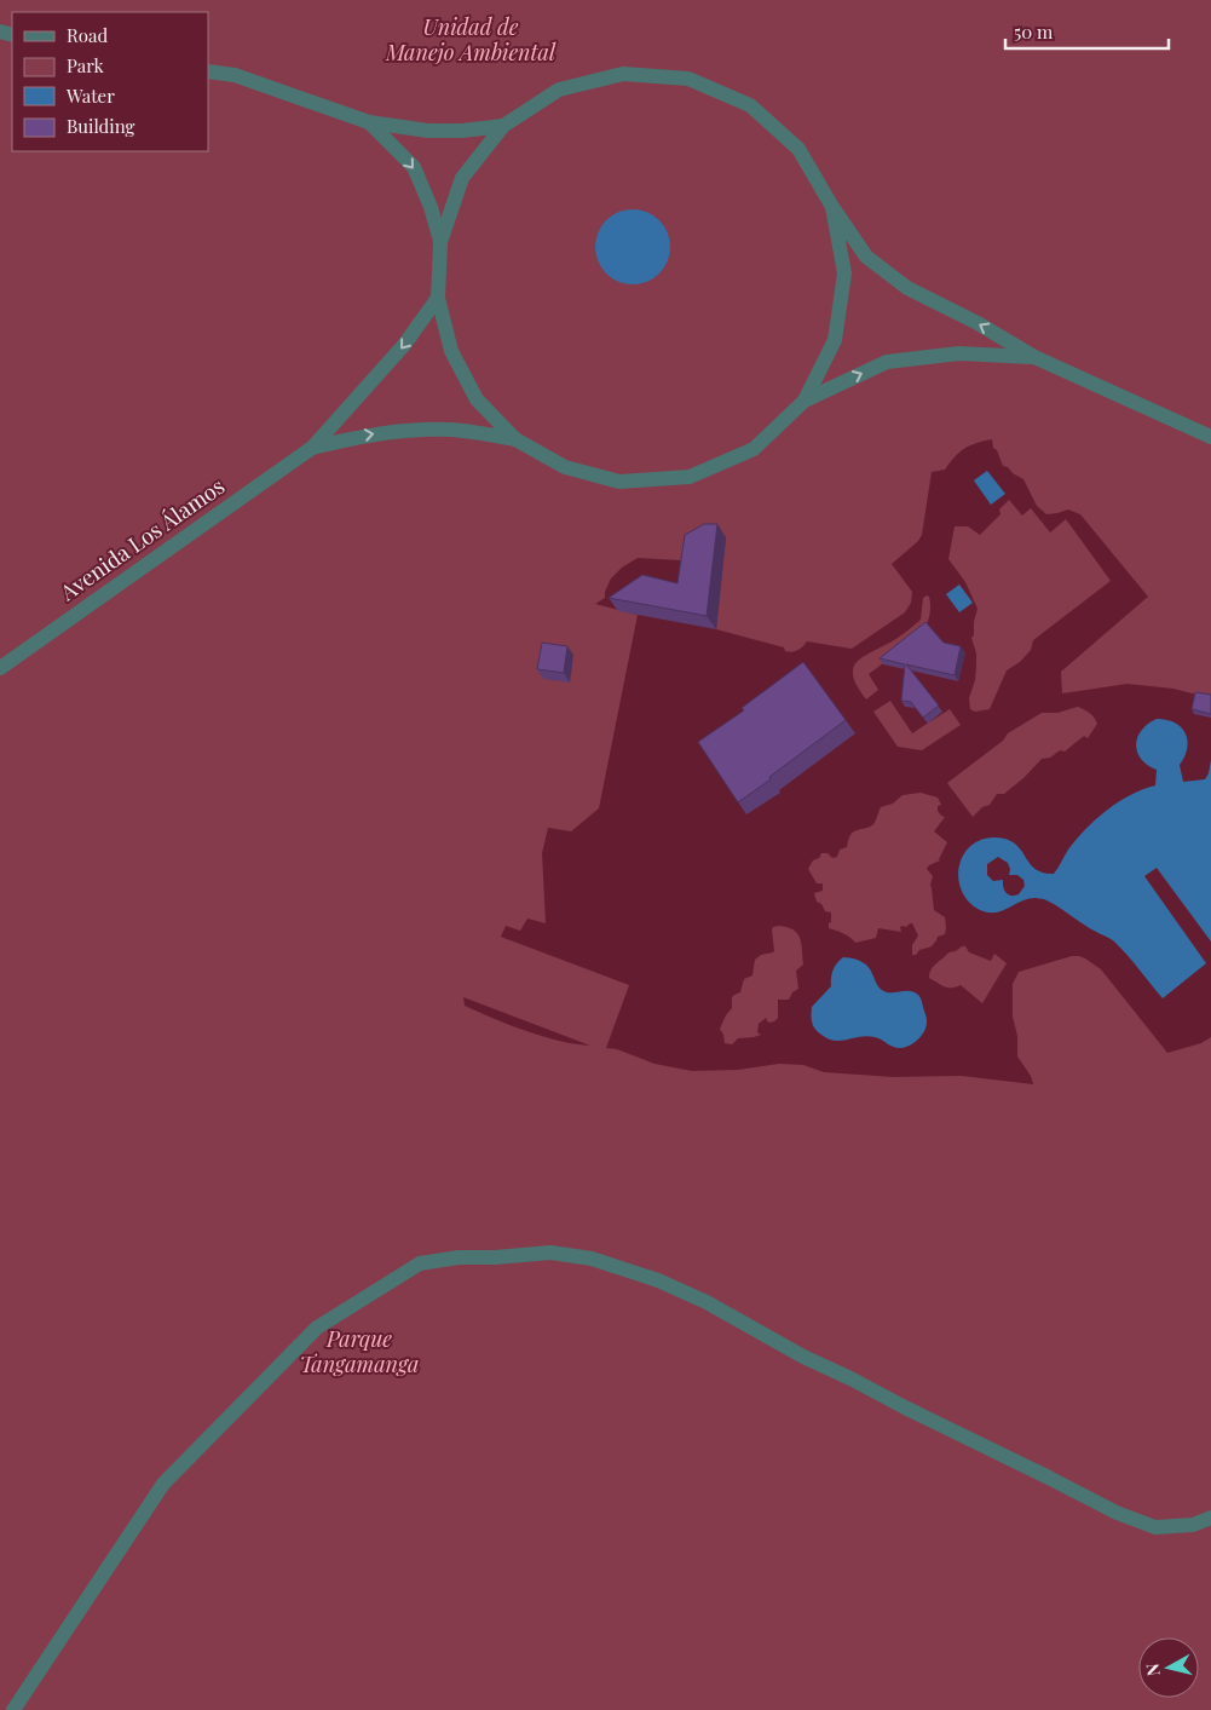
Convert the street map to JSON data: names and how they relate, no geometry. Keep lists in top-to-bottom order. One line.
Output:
{"streets":{"street":["Avenida Los Álamos"]},"parks":["Unidad de Manejo Ambiental","Parque Tangamanga"],"legend":["Road","Park","Water","Building"],"scale_bar":"50 m","north":"left"}
